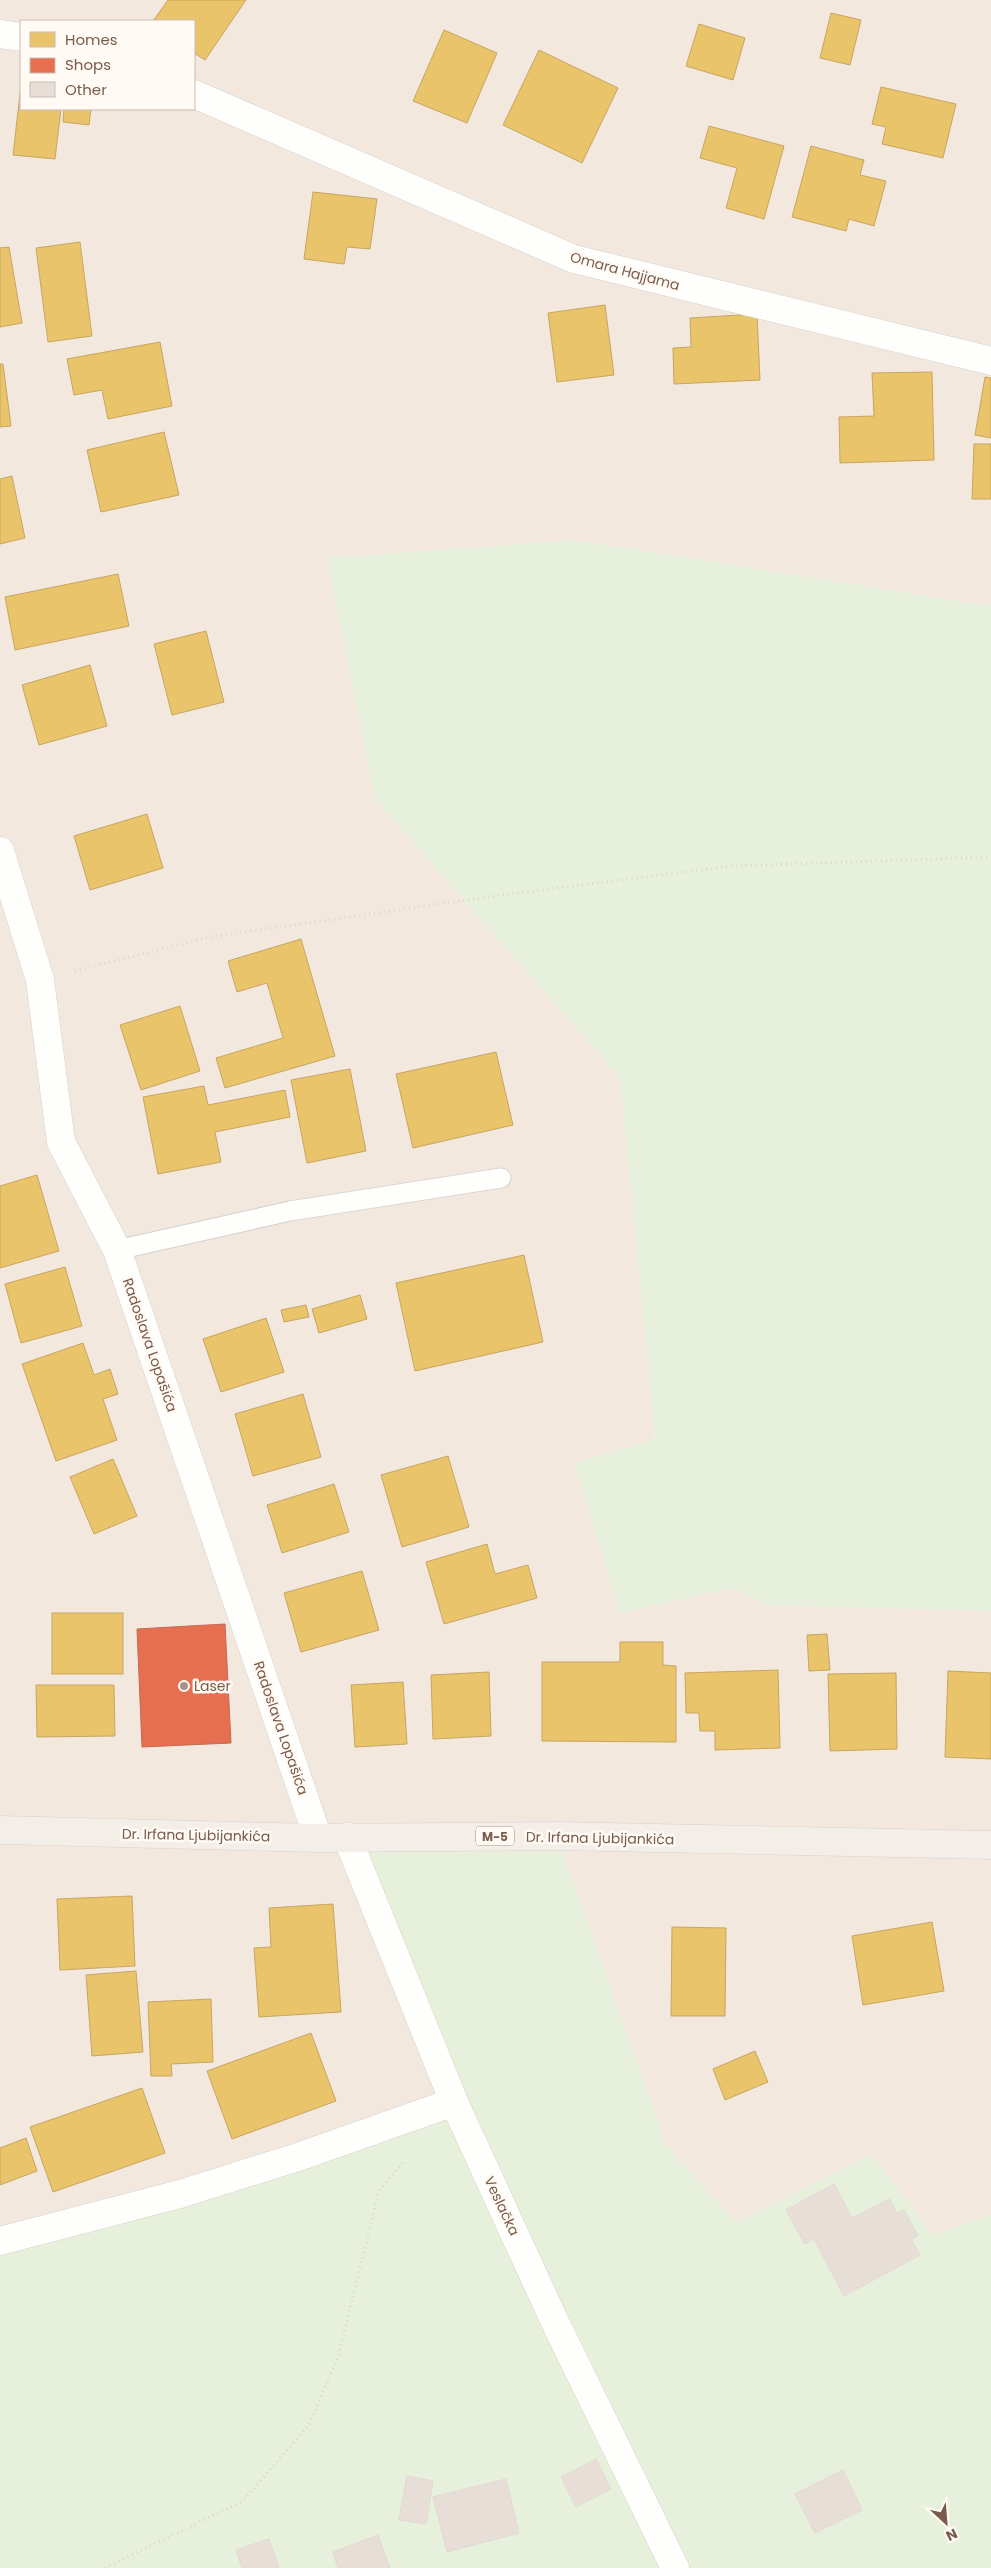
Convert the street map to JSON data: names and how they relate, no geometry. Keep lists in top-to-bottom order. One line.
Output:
{"streets":{"main road":["Dr. Irfana Ljubijankića","M-5"],"street":["Omara Hajjama","Radoslava Lopašića","Veslačka"]},"crossings":[["Radoslava Lopašića","Dr. Irfana Ljubijankića"],["Dr. Irfana Ljubijankića","Veslačka"]],"places":["Laser"],"legend":["Homes","Shops","Other"],"north":"bottom right"}
